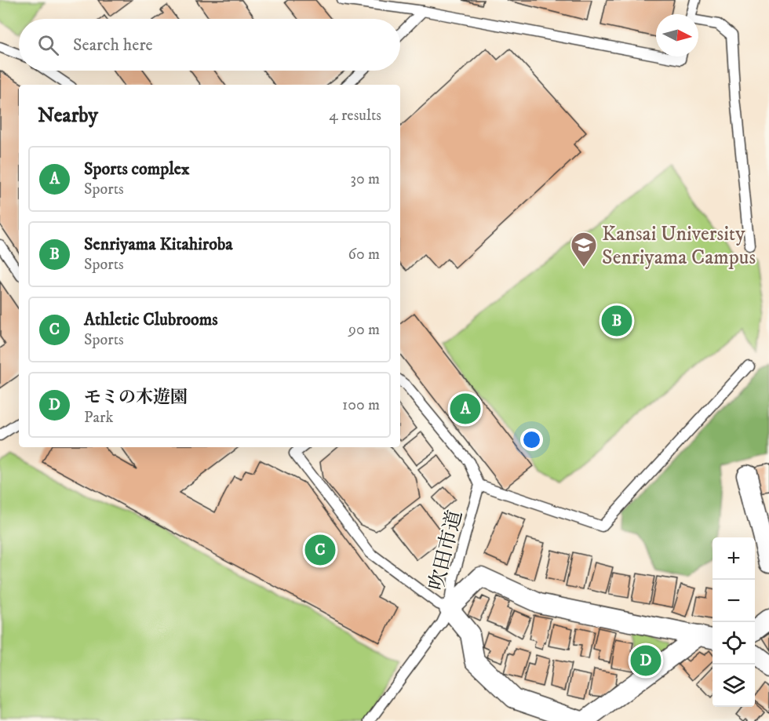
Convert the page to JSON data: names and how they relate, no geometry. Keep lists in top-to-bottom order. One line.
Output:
{"streets":{"lane":["吹田市道"]},"places":{"school or university":["Kansai University Senriyama Campus"]},"north":"right","page":{"search":"Search here","heading":["Nearby","4 results"],"list":[{"mark":"A","name":"Sports complex","note":"Sports","value":"30 m"},{"mark":"B","name":"Senriyama Kitahiroba","note":"Sports","value":"60 m"},{"mark":"C","name":"Athletic Clubrooms","note":"Sports","value":"90 m"},{"mark":"D","name":"モミの木遊園","note":"Park","value":"100 m"}],"pins":["B","A","C","D"],"map_buttons":["+","−"]}}
